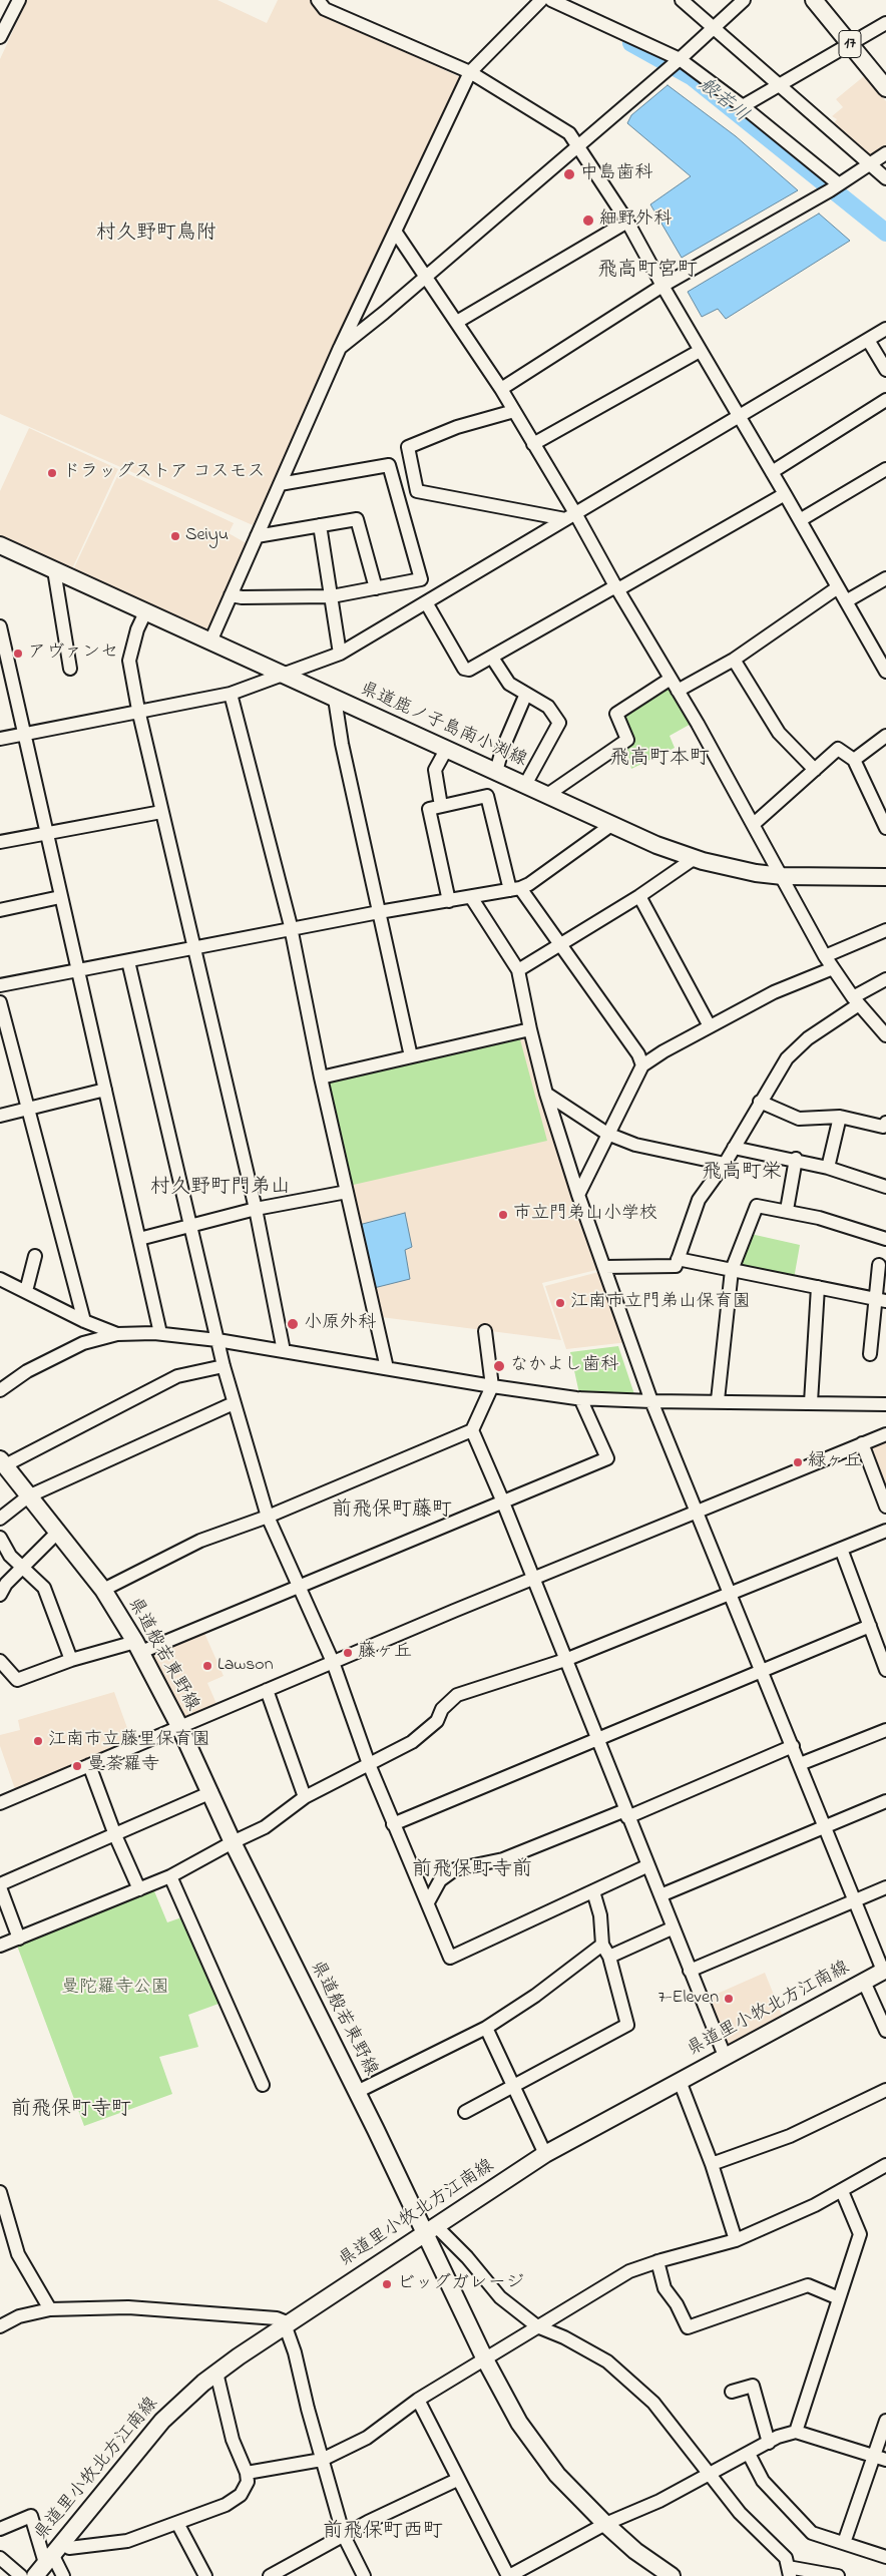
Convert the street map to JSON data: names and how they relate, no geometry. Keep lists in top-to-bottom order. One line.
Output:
{"streets":{"main road":["17","県道鹿ノ子島南小渕線","県道般若東野線","県道里小牧北方江南線"]},"crossings":[["県道般若東野線","県道里小牧北方江南線"]],"districts":["村久野町鳥附","飛高町宮町","飛高町本町","飛高町栄","村久野町門弟山","前飛保町藤町","前飛保町寺前","前飛保町寺町","前飛保町西町"],"water":["般若川"],"parks":["曼陀羅寺公園"],"places":["中島歯科","細野外科","ドラッグストア コスモス","Seiyu","アヴァンセ","市立門弟山小学校","江南市立門弟山保育園","小原外科","なかよし歯科","緑ヶ丘","藤ヶ丘","Lawson","江南市立藤里保育園","曼荼羅寺","7-Eleven","ビッグガレージ"]}
